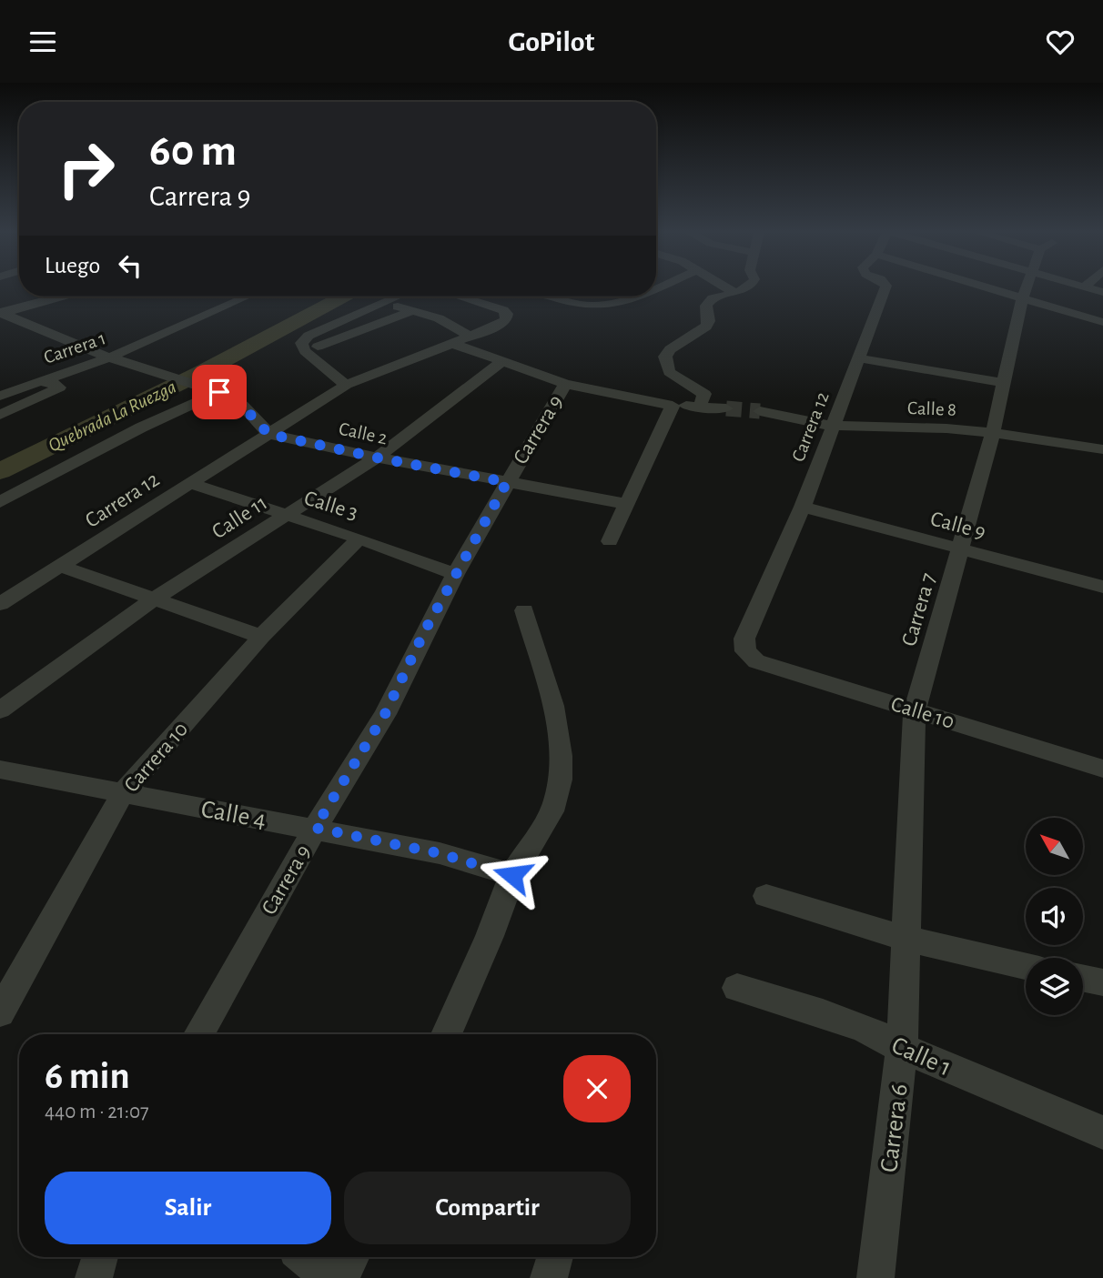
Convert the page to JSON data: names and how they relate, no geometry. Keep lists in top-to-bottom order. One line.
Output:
{"streets":{"street":["Carrera 1","Calle 8","Carrera 12","Carrera 9","Calle 2","Calle 3","Calle 11","Calle 9","Carrera 7","Calle 10","Carrera 10","Calle 4","Calle 1","Carrera 6"]},"crossings":[["Calle 8","Carrera 12"],["Calle 8","Carrera 7"],["Carrera 12","Calle 2"],["Carrera 12","Calle 3"],["Carrera 12","Calle 9"],["Carrera 12","Calle 10"],["Carrera 9","Calle 2"],["Carrera 9","Calle 3"],["Carrera 9","Calle 4"],["Calle 2","Calle 11"],["Calle 3","Calle 11"],["Calle 3","Carrera 10"],["Calle 9","Carrera 7"],["Carrera 7","Calle 10"],["Carrera 7","Carrera 6"],["Carrera 10","Calle 4"],["Calle 1","Carrera 6"]],"water":["Quebrada La Ruezga"],"north":"top left","page":{"header":"GoPilot","turn":["60 m","Carrera 9"],"then":"Luego","heading":["6 min","440 m · 21:07"],"buttons":["Salir","Compartir"]}}
